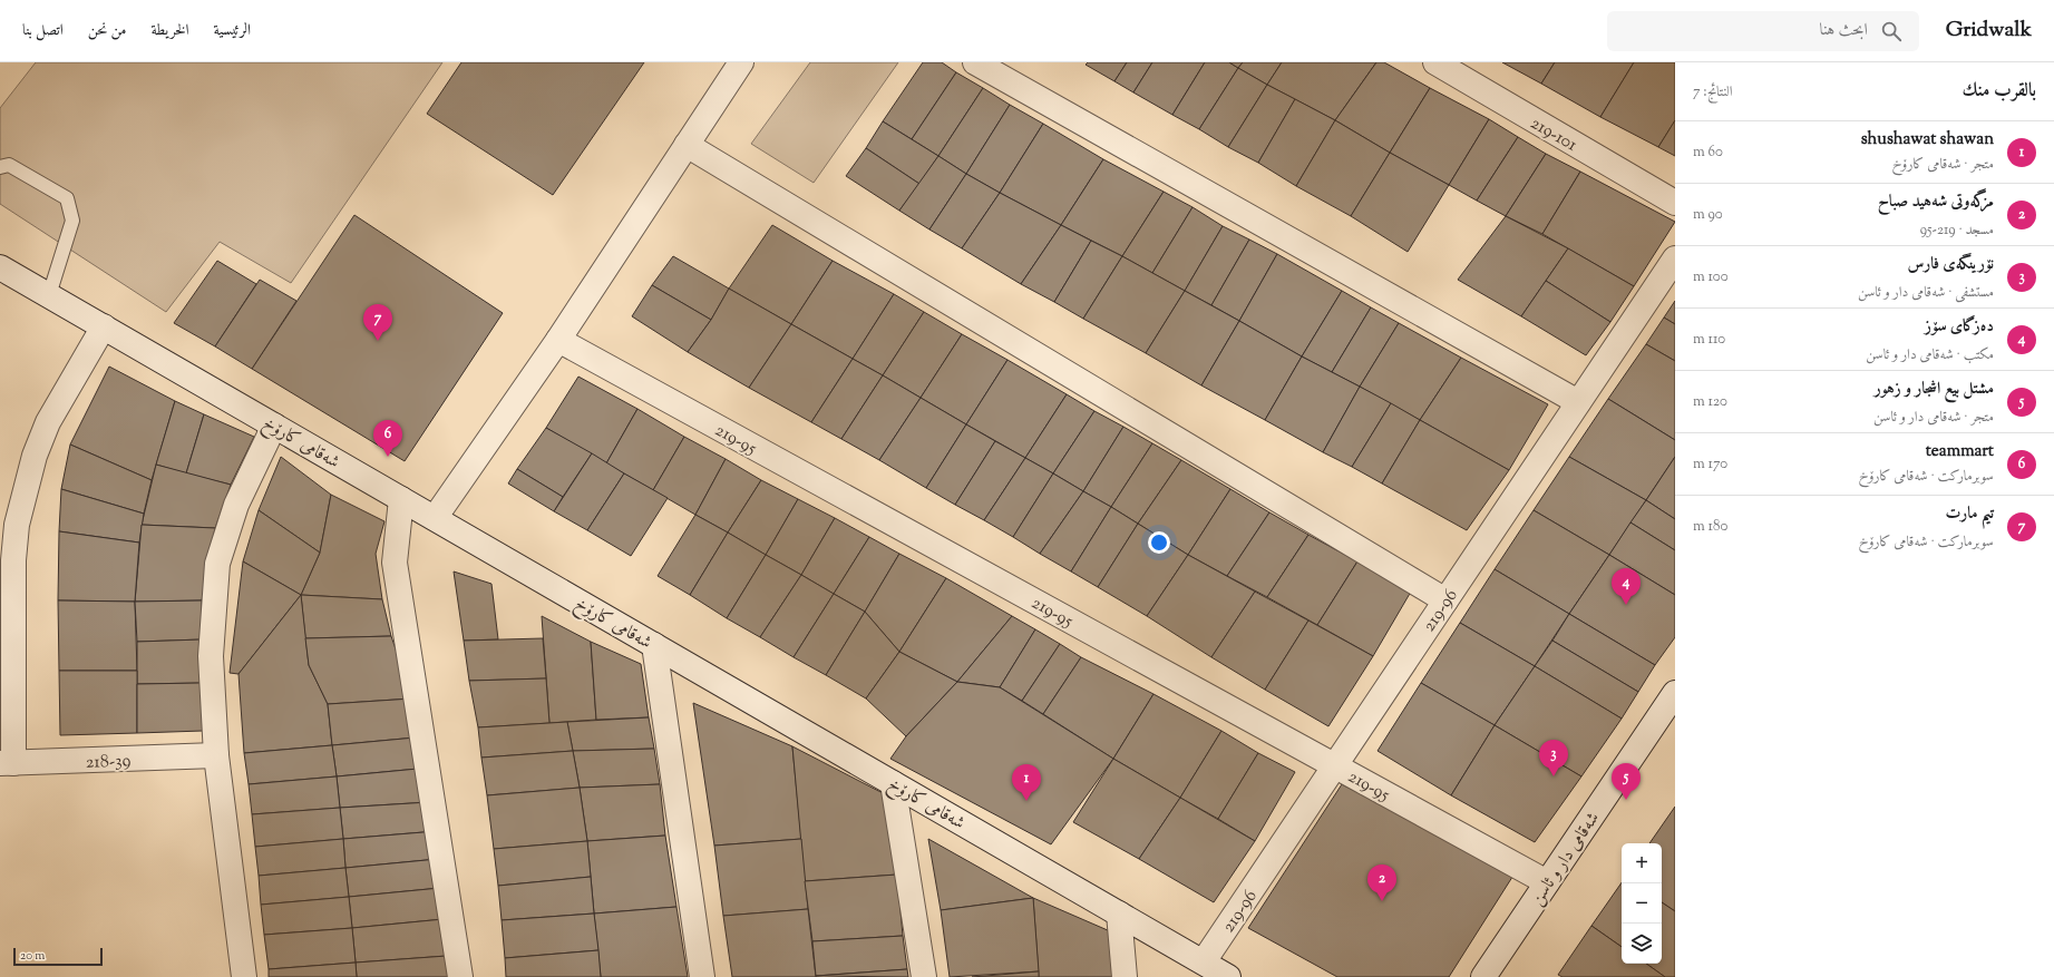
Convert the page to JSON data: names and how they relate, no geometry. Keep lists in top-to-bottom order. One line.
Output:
{"streets":{"street":["219-101","219-95","شەقامی کارۆخ","219-96","218-39","شەقامی دار و ئاسن"]},"crossings":[["219-95","219-96"],["219-95","شەقامی دار و ئاسن"],["شەقامی کارۆخ","219-96"]],"scale_bar":"20 m","page":{"header":"Gridwalk","search":"ابحث هنا","nav":["الرئيسية","الخريطة","من نحن","اتصل بنا"],"heading":["بالقرب منك","النتائج: 7"],"list":[{"mark":"1","name":"shushawat shawan","note":"متجر · شەقامی کارۆخ","value":"60 m"},{"mark":"2","name":"مزگه‌وتی شه‌هید صباح","note":"مسجد · 219-95","value":"90 m"},{"mark":"3","name":"نۆرینگەی فارس","note":"مستشفى · شەقامی دار و ئاسن","value":"100 m"},{"mark":"4","name":"دەزگای سۆز","note":"مكتب · شەقامی دار و ئاسن","value":"110 m"},{"mark":"5","name":"مشتل بيع اشجار و زهور","note":"متجر · شەقامی دار و ئاسن","value":"120 m"},{"mark":"6","name":"teammart","note":"سوبرماركت · شەقامی کارۆخ","value":"170 m"},{"mark":"7","name":"تيم مارت","note":"سوبرماركت · شەقامی کارۆخ","value":"180 m"}],"pins":["7","6","4","3","5","1","2"],"map_buttons":["+","−"],"scale":"20 m"}}
